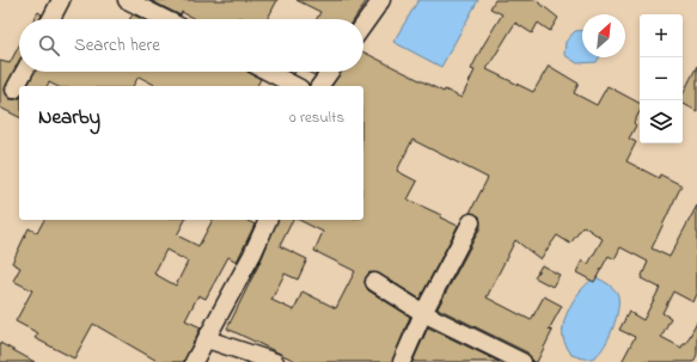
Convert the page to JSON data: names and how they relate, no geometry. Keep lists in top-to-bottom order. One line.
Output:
{"north":"top right","page":{"map_buttons":["+","−"],"search":"Search here","heading":["Nearby","0 results"]}}
